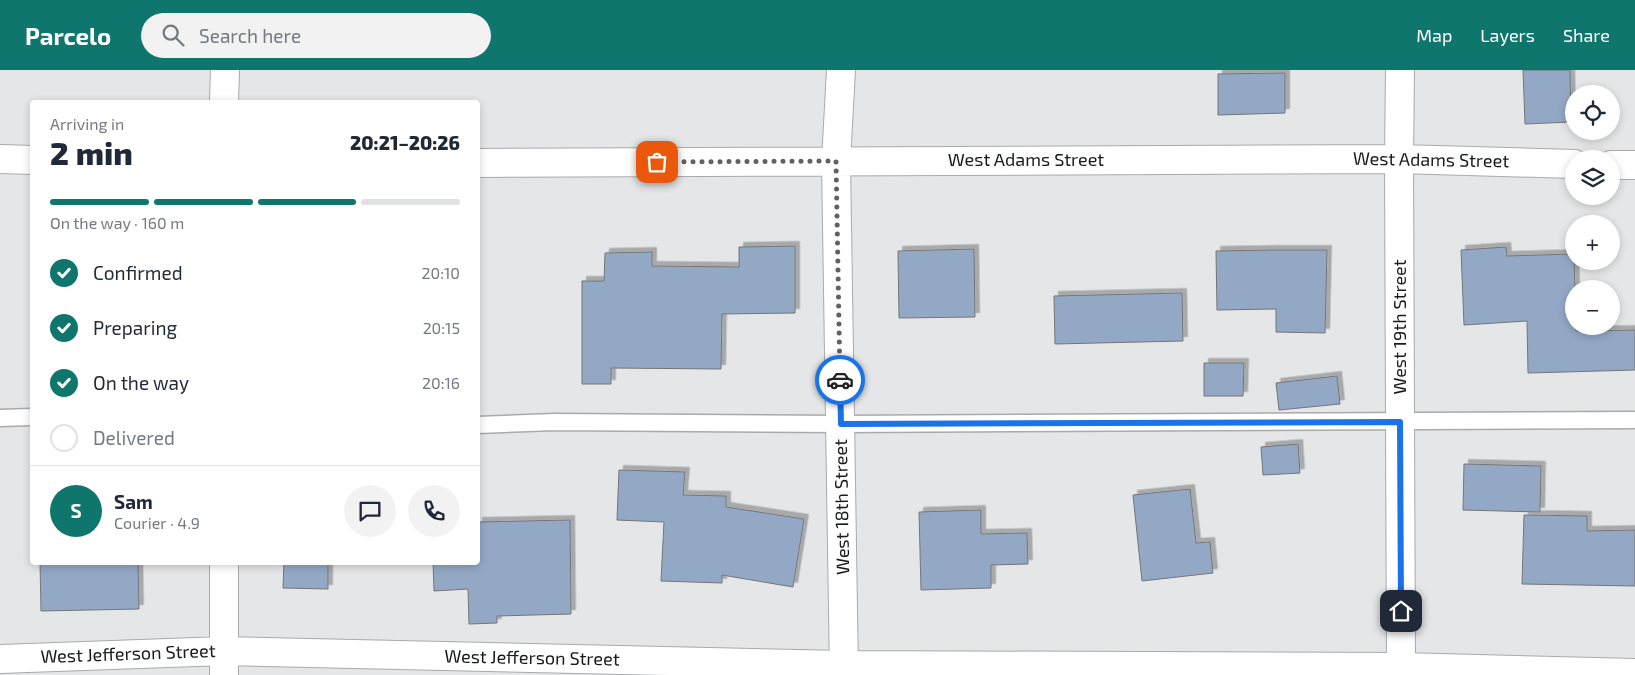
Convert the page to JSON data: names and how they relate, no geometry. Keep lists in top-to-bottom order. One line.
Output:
{"streets":{"street":["West Adams Street","West 19th Street","West 18th Street","West Jefferson Street"]},"crossings":[["West Adams Street","West 19th Street"],["West Adams Street","West 18th Street"],["West 19th Street","West Jefferson Street"],["West 18th Street","West Jefferson Street"]],"page":{"header":"Parcelo","search":"Search here","nav":["Map","Layers","Share"],"map_buttons":["+","−"],"heading":["2 min","Arriving in","20:21–20:26"],"panel":["Sam","Courier · 4.9"],"bar":"On the way · 160 m","list":[["Confirmed","20:10"],["Preparing","20:15"],["On the way","20:16"],"Delivered"],"round":"S"}}
